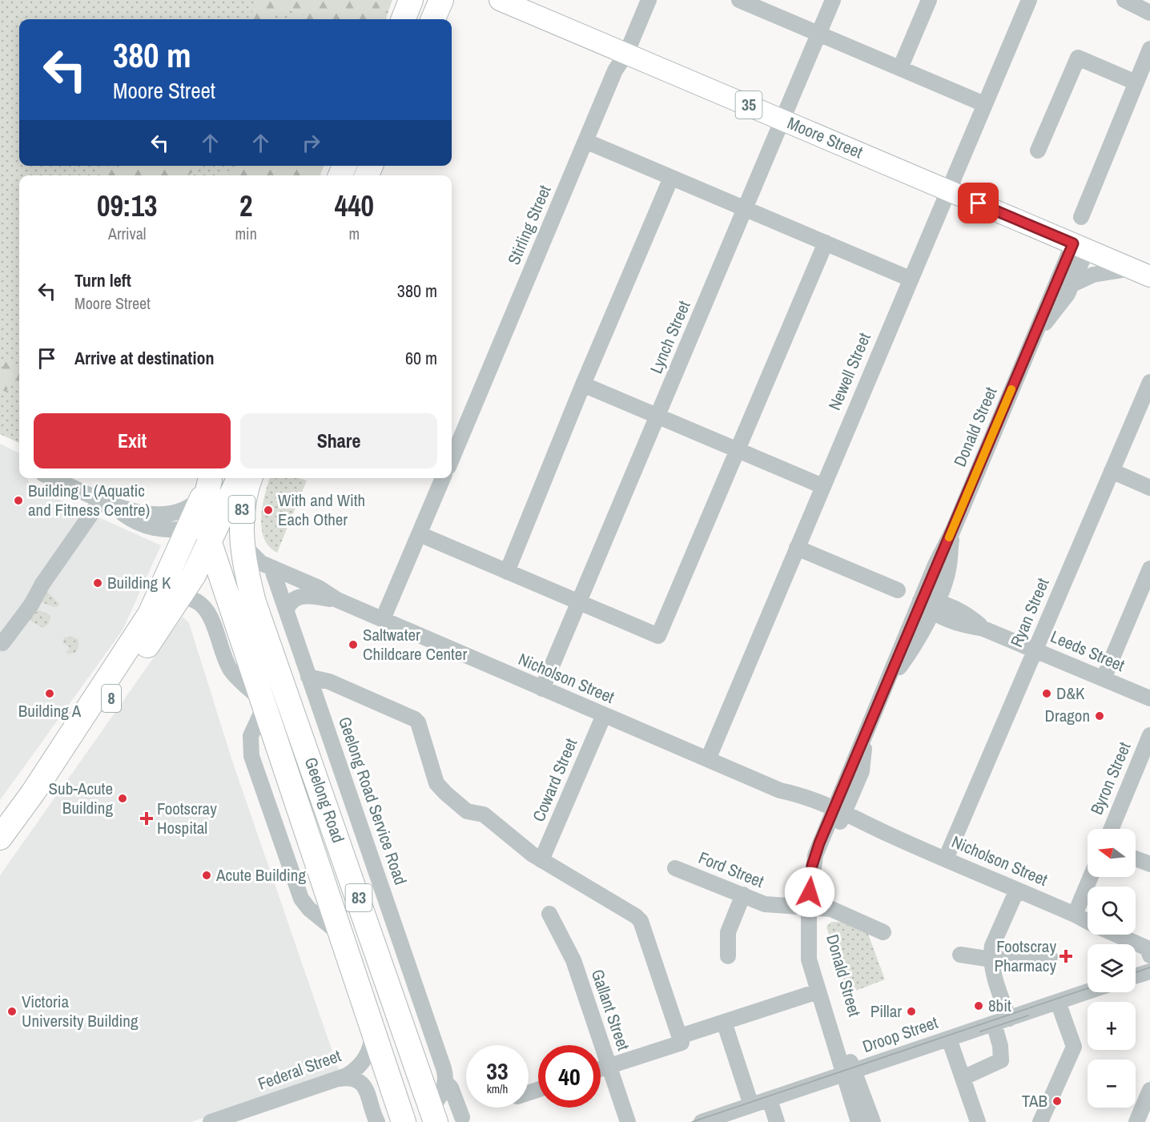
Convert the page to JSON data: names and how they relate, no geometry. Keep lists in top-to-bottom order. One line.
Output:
{"streets":{"highway":["83","8","Geelong Road"],"main road":["35","Moore Street"],"street":["Stirling Street","Lynch Street","Newell Street","Donald Street","Ryan Street","Leeds Street","Nicholson Street","Byron Street","Coward Street","Geelong Road Service Road","Ford Street","Gallant Street","Droop Street","Federal Street"]},"crossings":[["Moore Street","Stirling Street"],["Moore Street","Lynch Street"],["Moore Street","Newell Street"],["Moore Street","Donald Street"],["Lynch Street","Nicholson Street"],["Newell Street","Nicholson Street"],["Donald Street","Leeds Street"],["Donald Street","Nicholson Street"],["Donald Street","Ford Street"],["Donald Street","Droop Street"],["Ryan Street","Leeds Street"],["Ryan Street","Nicholson Street"],["Nicholson Street","Coward Street"],["Nicholson Street","Geelong Road Service Road"],["8","Geelong Road"],["Geelong Road","Federal Street"]],"places":{"other":["Building L (Aquatic and Fitness Centre)","With and With Each Other","Building K","Saltwater Childcare Center","Building A","D&K","Dragon","Sub-Acute Building","Acute Building","8bit","Victoria University Building","Pillar","TAB"],"health":["Footscray Hospital","Footscray Pharmacy"]},"north":"left","page":{"turn":["380 m","Moore Street"],"eta":["09:13","Arrival","2","min","440","m"],"list":[{"name":"Turn left","note":"Moore Street","value":"380 m"},{"name":"Arrive at destination","value":"60 m"}],"buttons":["Exit","Share"],"map_buttons":["+","−"],"speed":"33 km/h","limit":"40"}}
